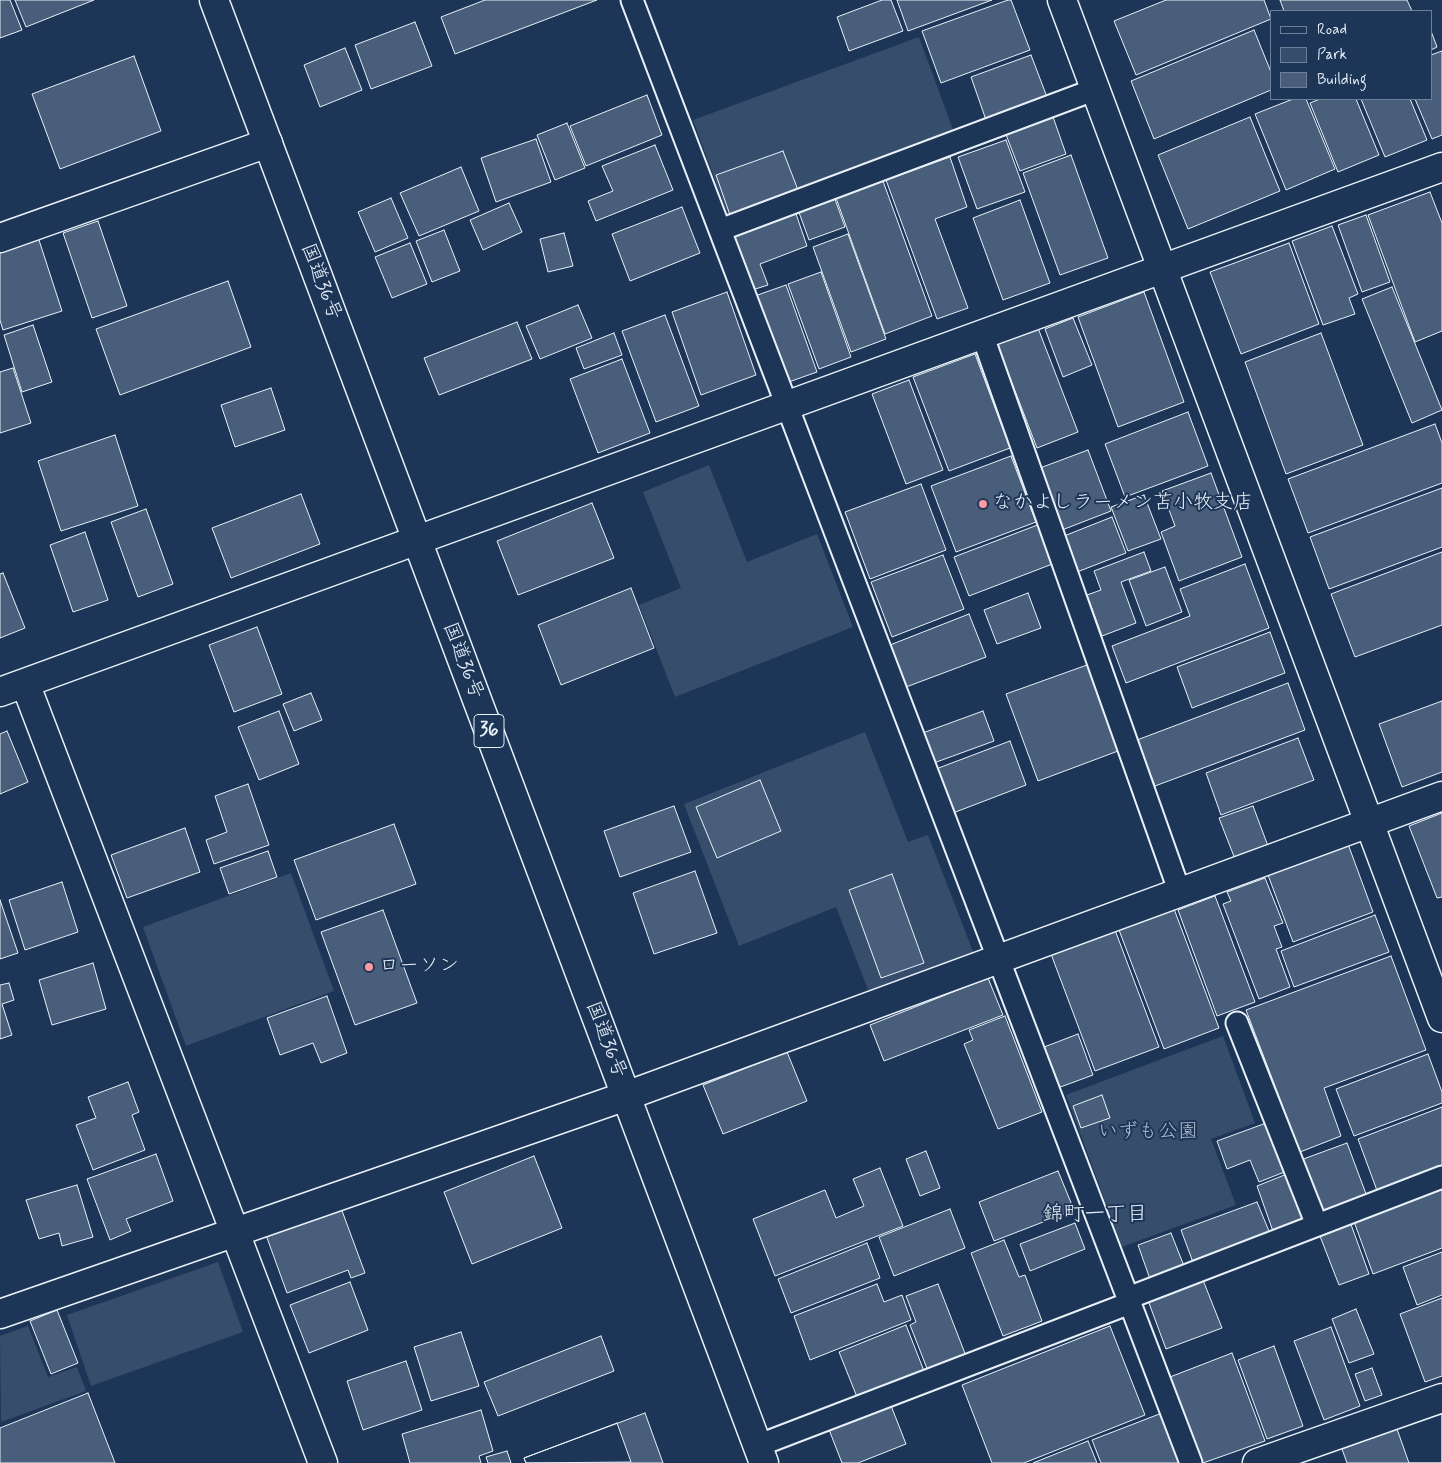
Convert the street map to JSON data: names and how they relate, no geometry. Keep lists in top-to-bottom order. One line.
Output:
{"streets":{"main road":["国道36号","36"]},"districts":["錦町一丁目"],"parks":["いずも公園"],"places":["なかよしラーメン苫小牧支店","ローソン"],"legend":["Road","Park","Building"]}
